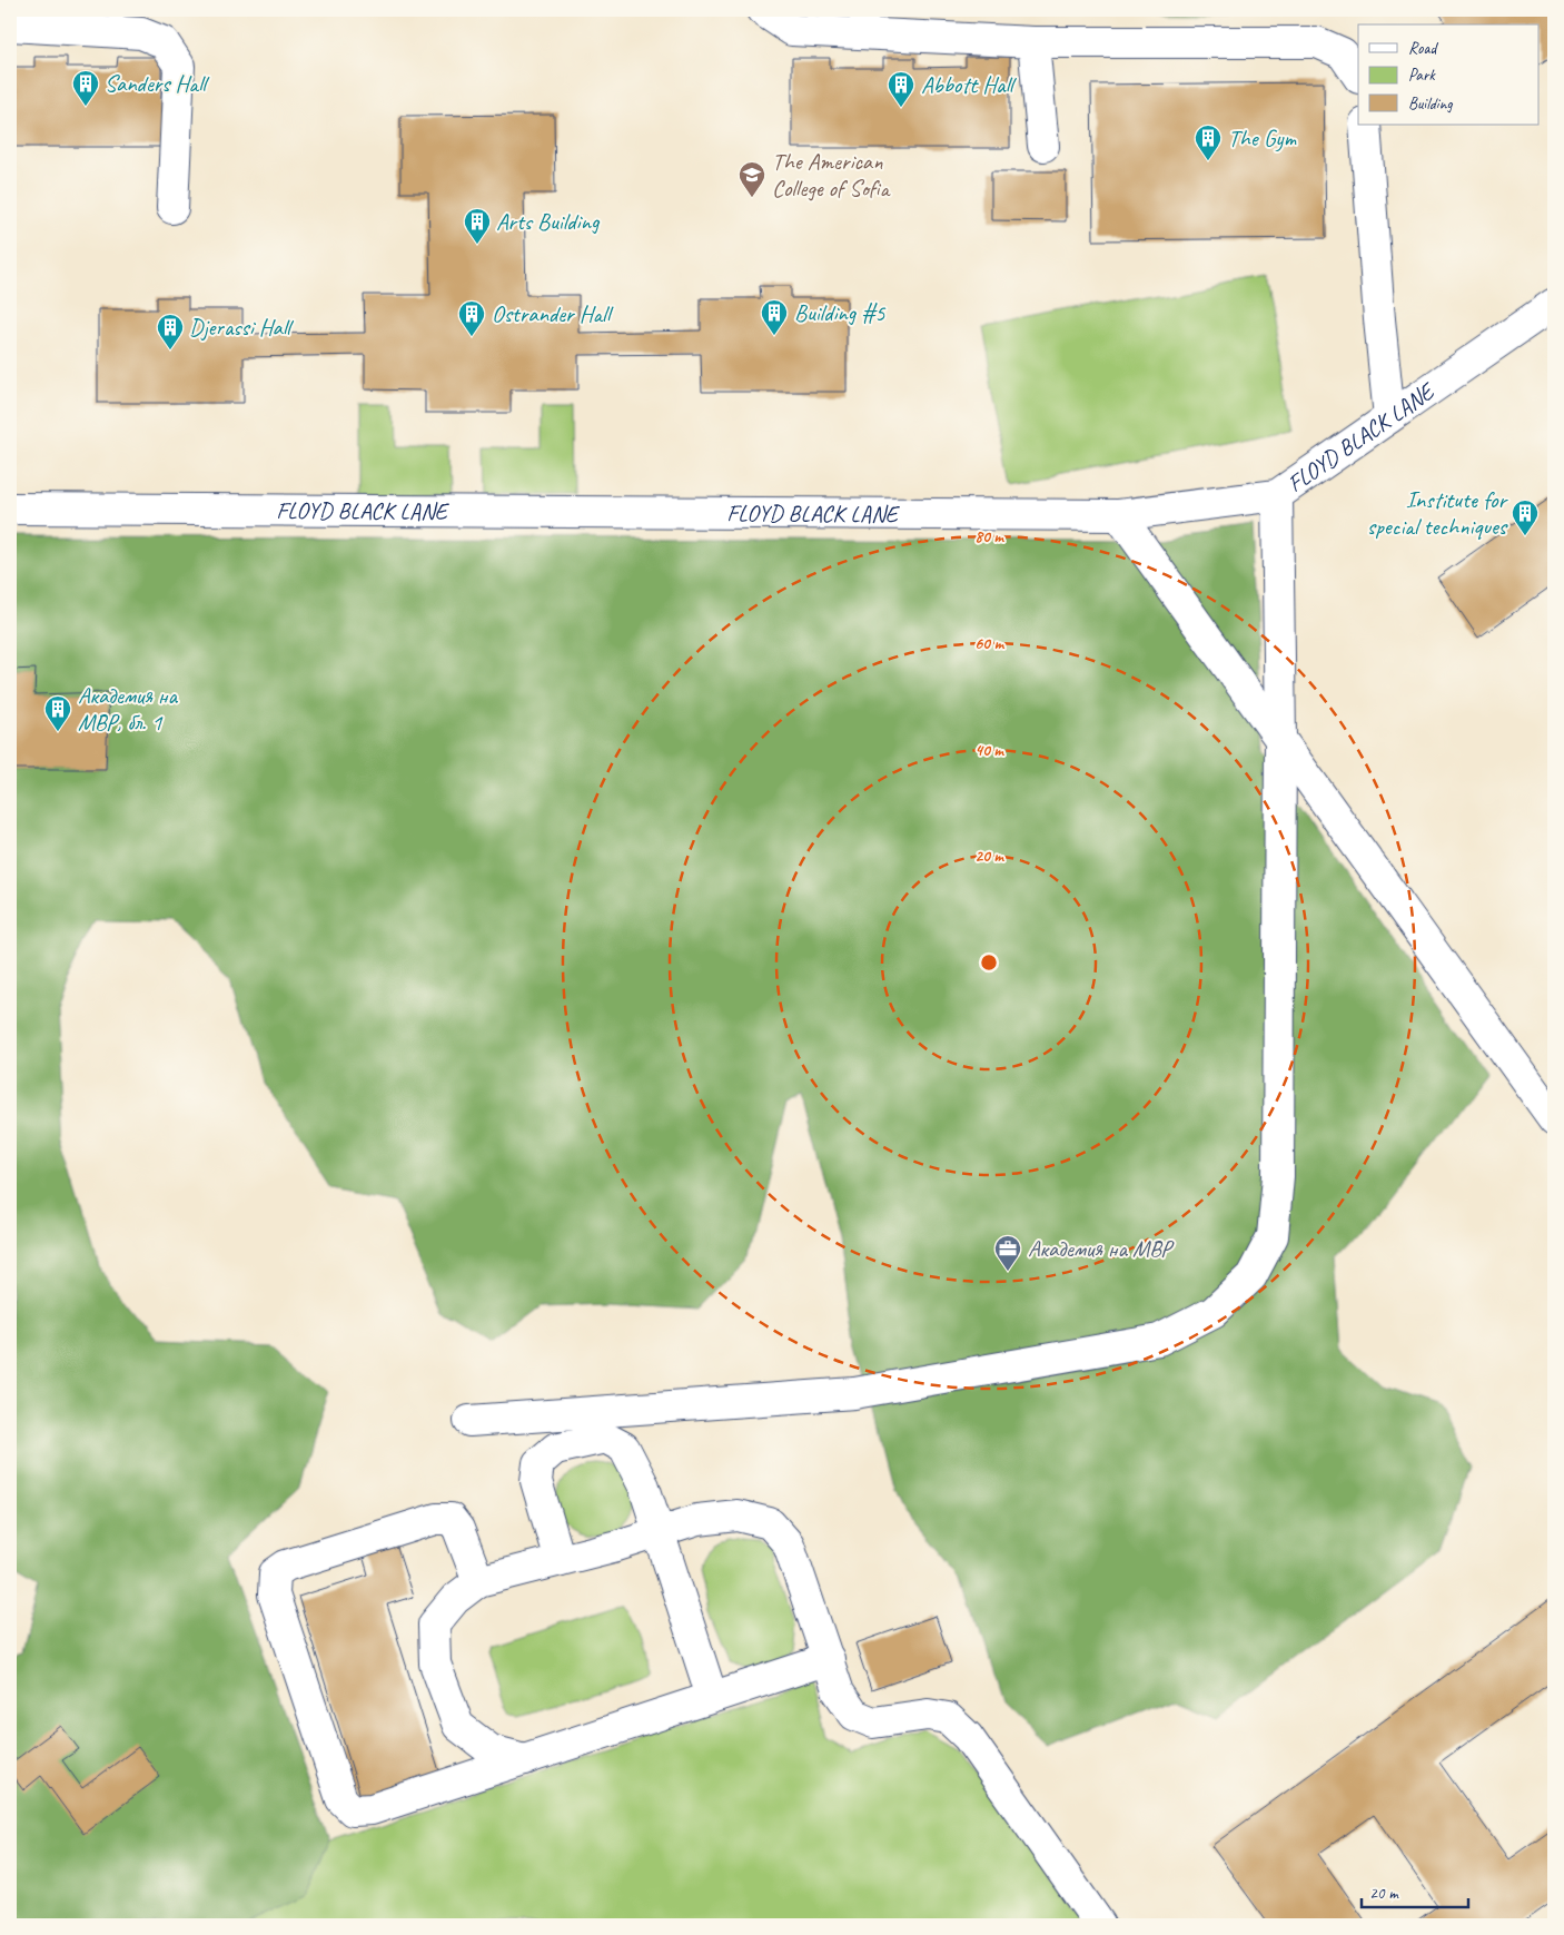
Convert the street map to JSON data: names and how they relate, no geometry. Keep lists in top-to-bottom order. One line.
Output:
{"streets":{"street":["FLOYD BLACK LANE"]},"places":{"building":["Sanders Hall","Abbott Hall","The Gym","Arts Building","Building #5","Ostrander Hall","Djerassi Hall","Institute for special techniques","Академия на МВР, бл. 1"],"school or university":["The American College of Sofia"],"office":["Академия на МВР"]},"legend":["Road","Park","Building"],"scale_bar":"20 m","rings":["80 m","60 m","40 m","20 m"]}
